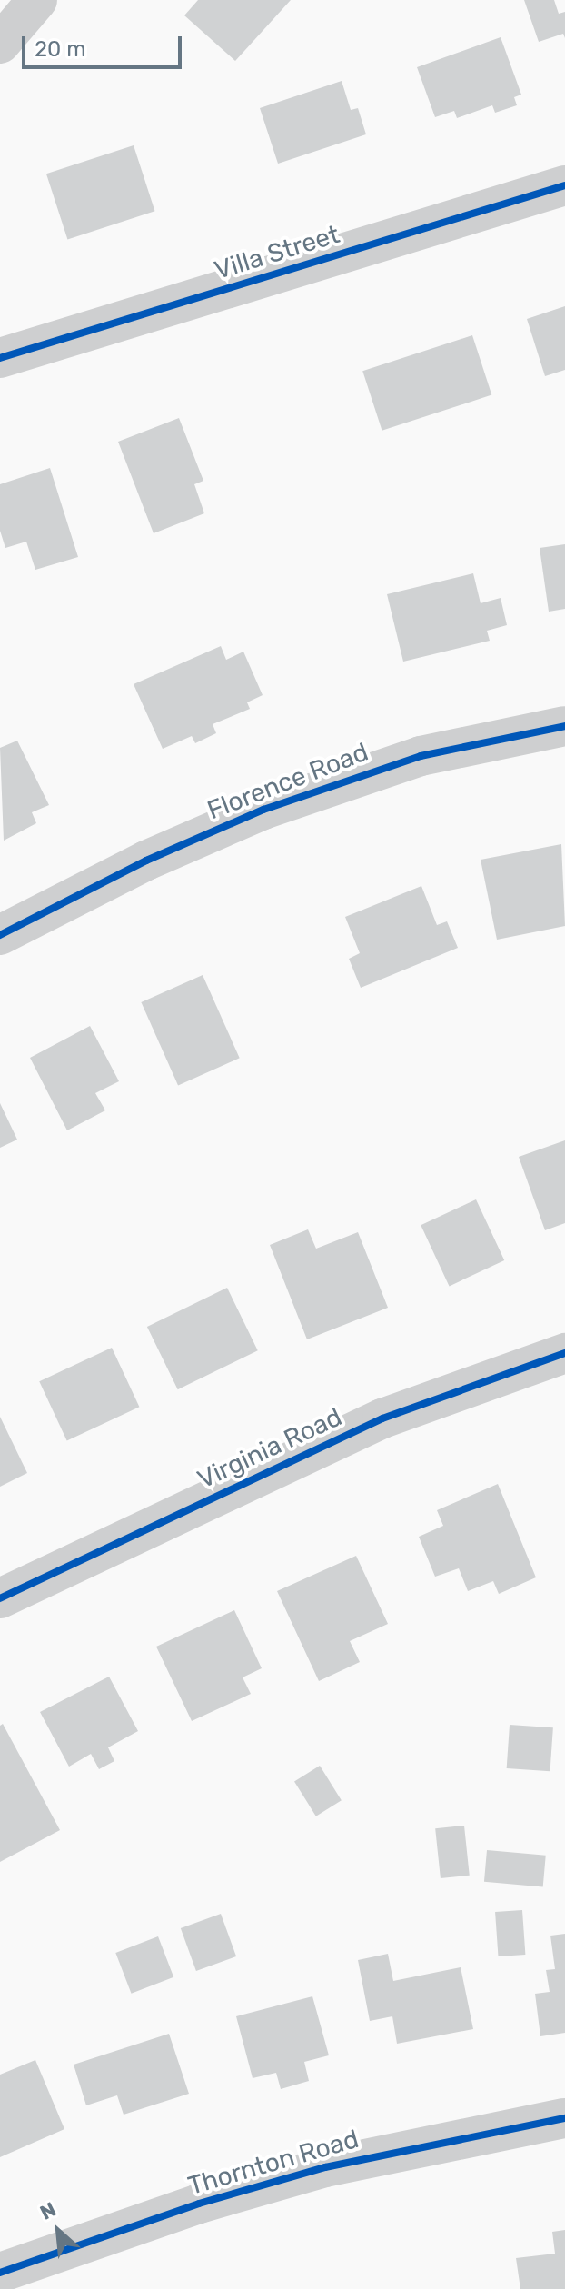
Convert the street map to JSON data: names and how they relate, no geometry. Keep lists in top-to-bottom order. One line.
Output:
{"streets":{"street":["Villa Street","Florence Road","Virginia Road","Thornton Road"]},"scale_bar":"20 m","north":"top left"}
